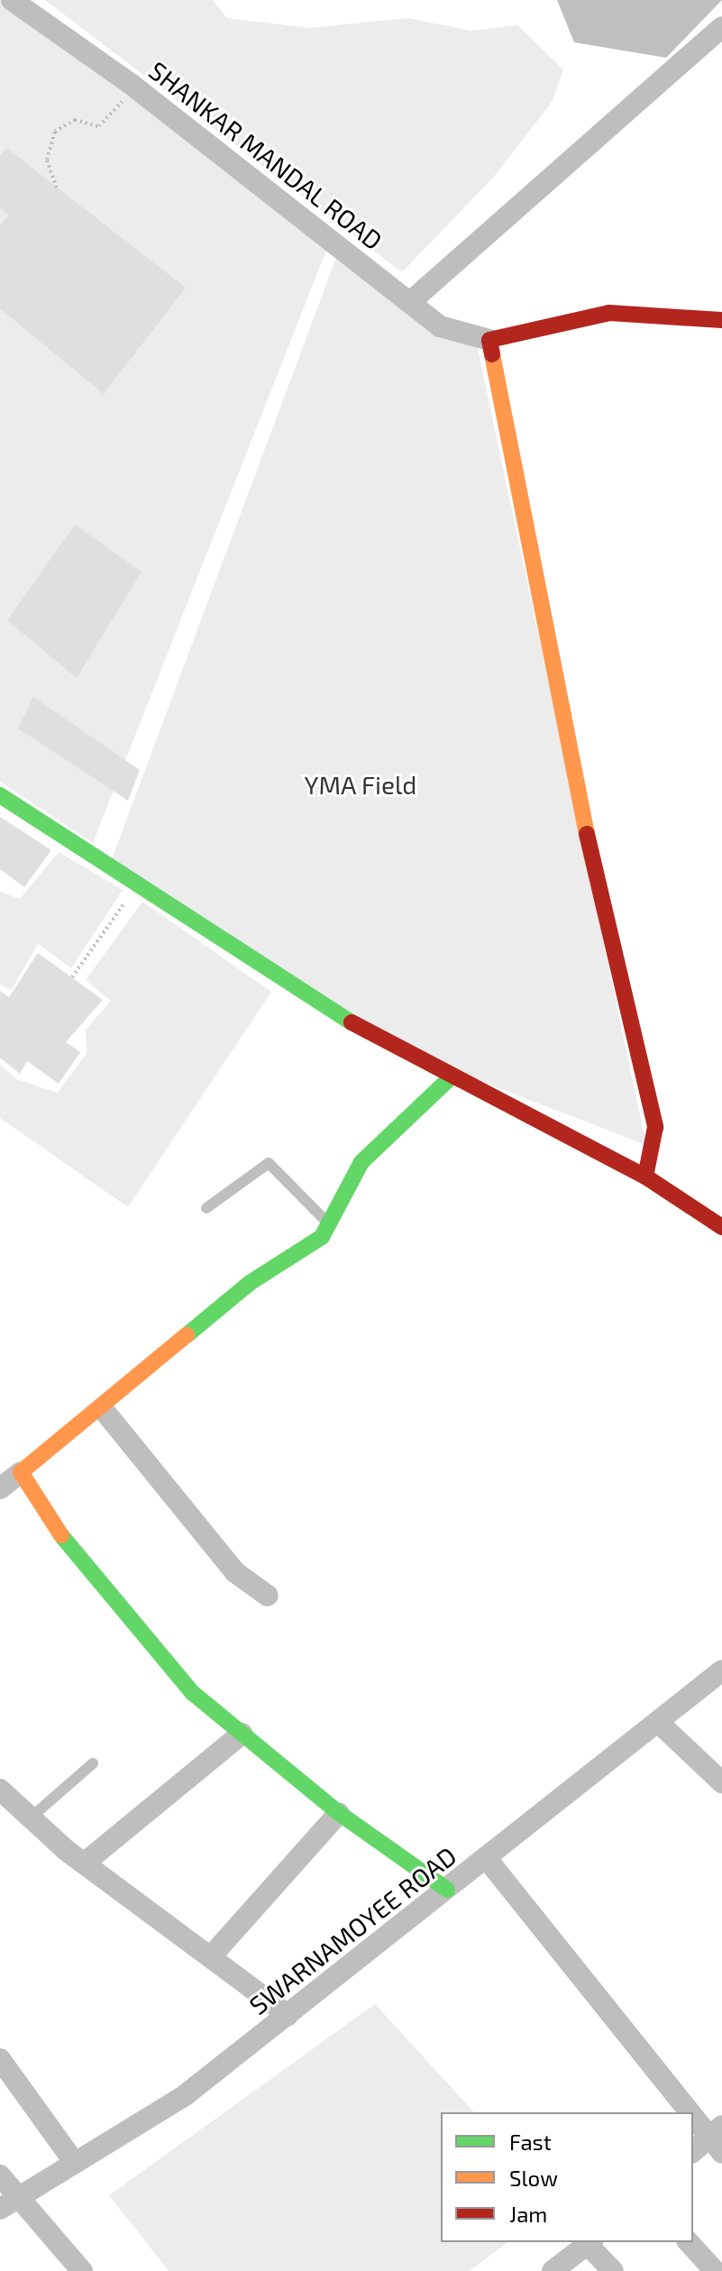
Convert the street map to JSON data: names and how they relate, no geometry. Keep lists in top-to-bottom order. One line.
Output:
{"streets":{"street":["SHANKAR MANDAL ROAD","SWARNAMOYEE ROAD"]},"parks":["YMA Field"],"legend":["Fast","Slow","Jam"]}
